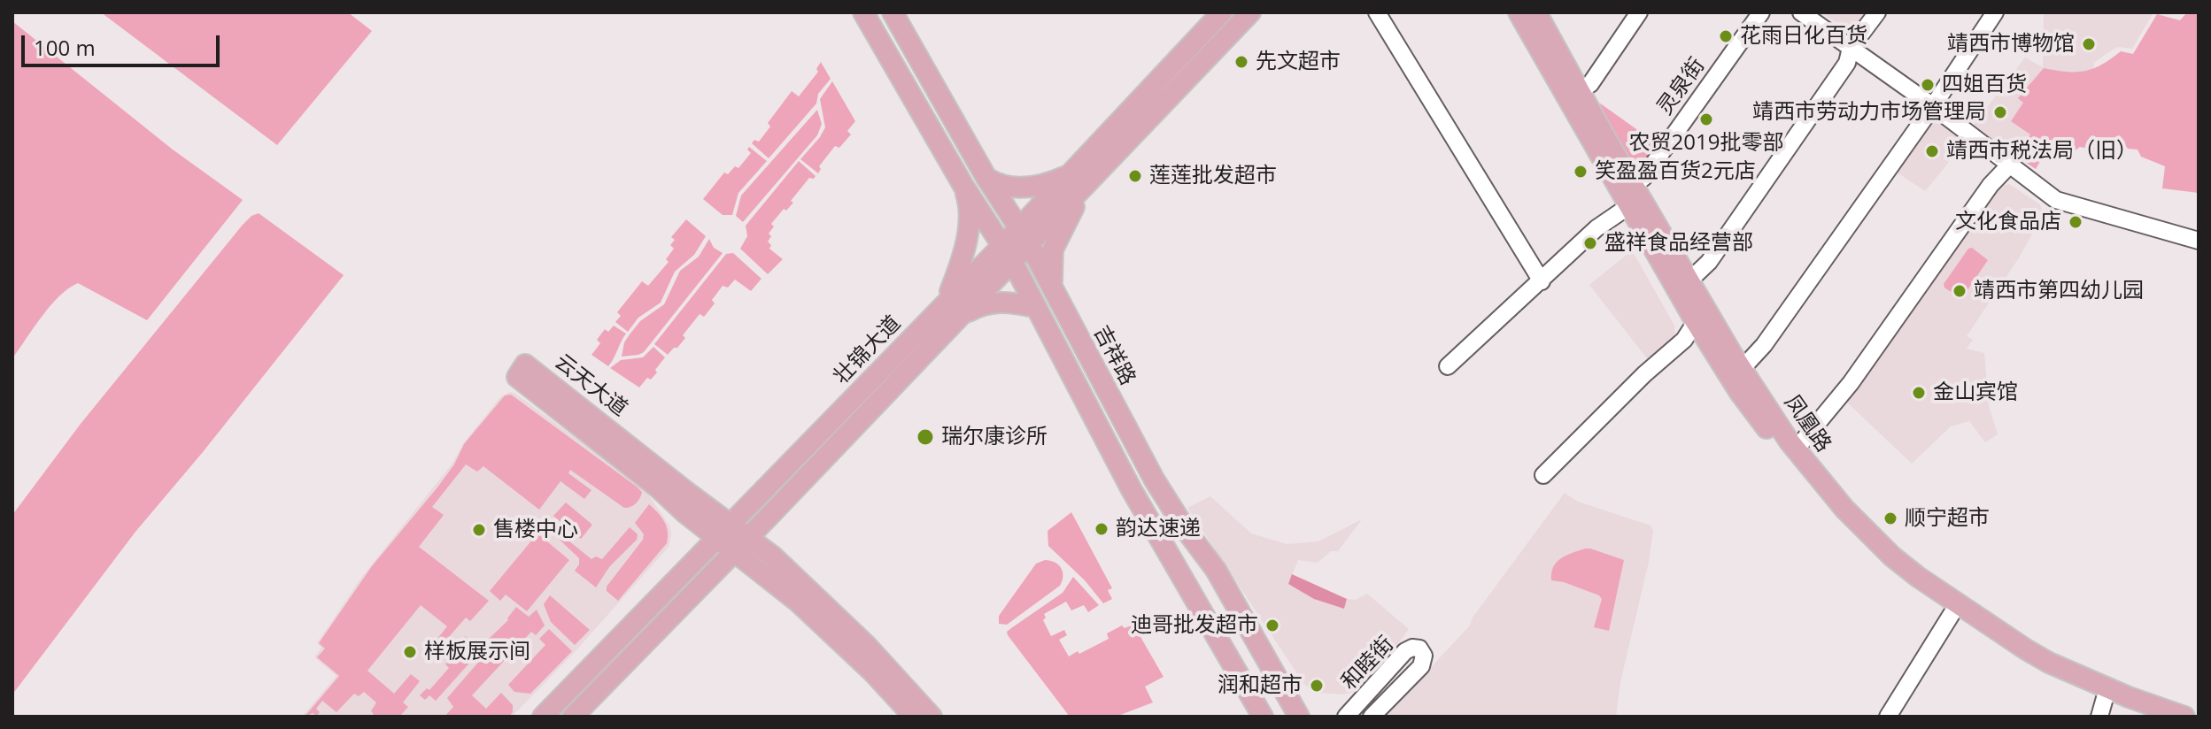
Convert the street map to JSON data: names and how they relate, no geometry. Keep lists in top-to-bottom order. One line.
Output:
{"streets":{"main road":["壮锦大道","吉祥路","云天大道","凤凰路"],"street":["灵泉街","和睦街"]},"crossings":[["灵泉街","凤凰路"],["壮锦大道","吉祥路"],["壮锦大道","云天大道"]],"places":["花雨日化百货","靖西市博物馆","先文超市","四姐百货","靖西市劳动力市场管理局","农贸2019批零部","靖西市税法局（旧）","笑盈盈百货2元店","莲莲批发超市","文化食品店","盛祥食品经营部","靖西市第四幼儿园","金山宾馆","瑞尔康诊所","顺宁超市","韵达速递","售楼中心","迪哥批发超市","样板展示间","润和超市"],"scale_bar":"100 m"}
